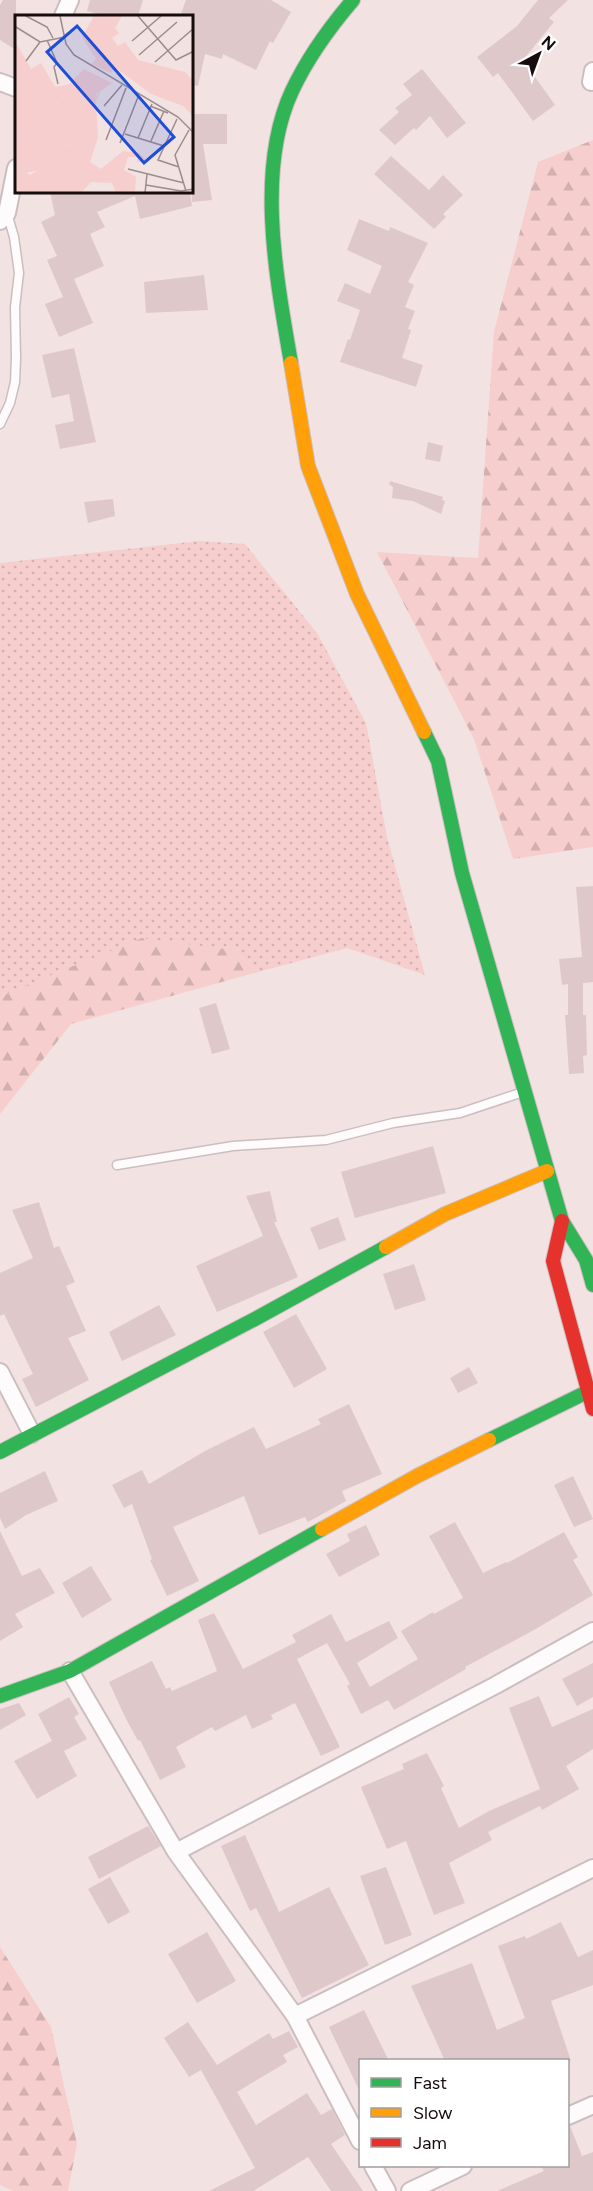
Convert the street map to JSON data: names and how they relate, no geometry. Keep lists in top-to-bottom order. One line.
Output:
{"legend":["Fast","Slow","Jam"],"north":"top right"}
